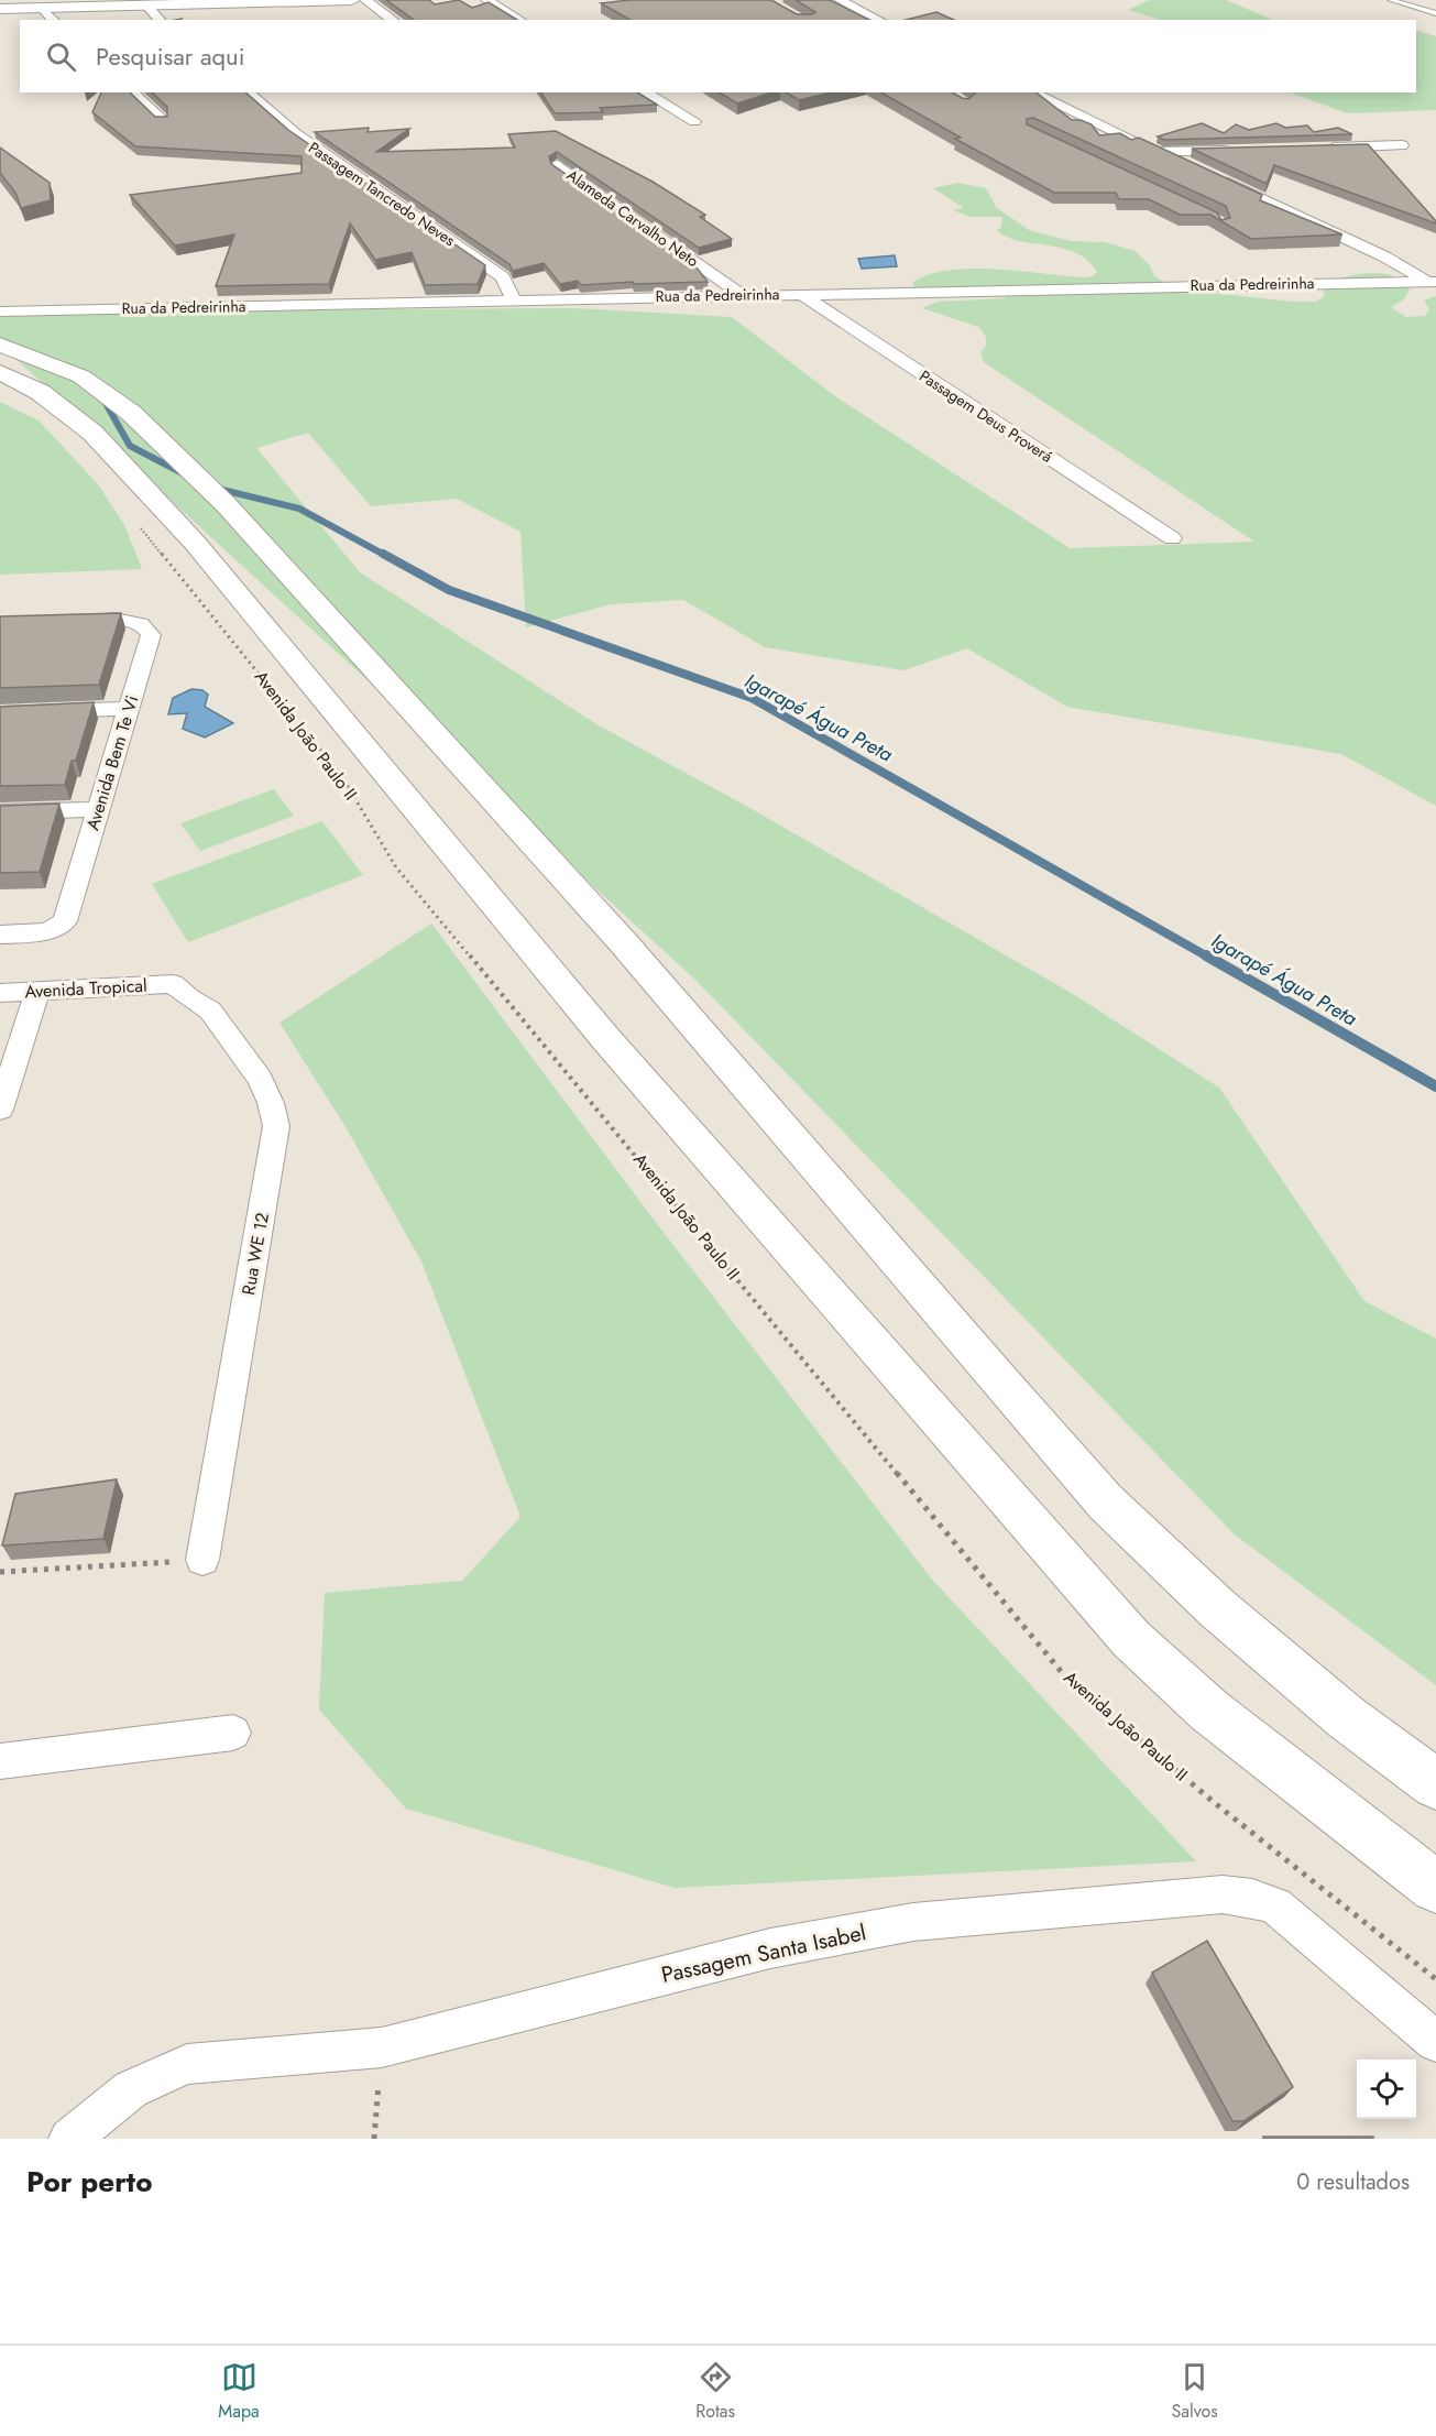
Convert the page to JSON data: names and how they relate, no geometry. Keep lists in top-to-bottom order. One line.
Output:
{"streets":{"main road":["Avenida João Paulo II"],"street":["Passagem Tancredo Neves","Alameda Carvalho Neto","Rua da Pedreirinha","Passagem Deus Proverá","Avenida Bem Te Vi","Avenida Tropical","Rua WE 12","Passagem Santa Isabel"]},"crossings":[["Passagem Tancredo Neves","Rua da Pedreirinha"],["Alameda Carvalho Neto","Rua da Pedreirinha"],["Rua da Pedreirinha","Passagem Deus Proverá"],["Avenida Tropical","Rua WE 12"]],"water":["Igarapé Água Preta"],"page":{"search":"Pesquisar aqui","heading":["Por perto","0 resultados"],"nav":["Mapa","Rotas","Salvos"]}}
